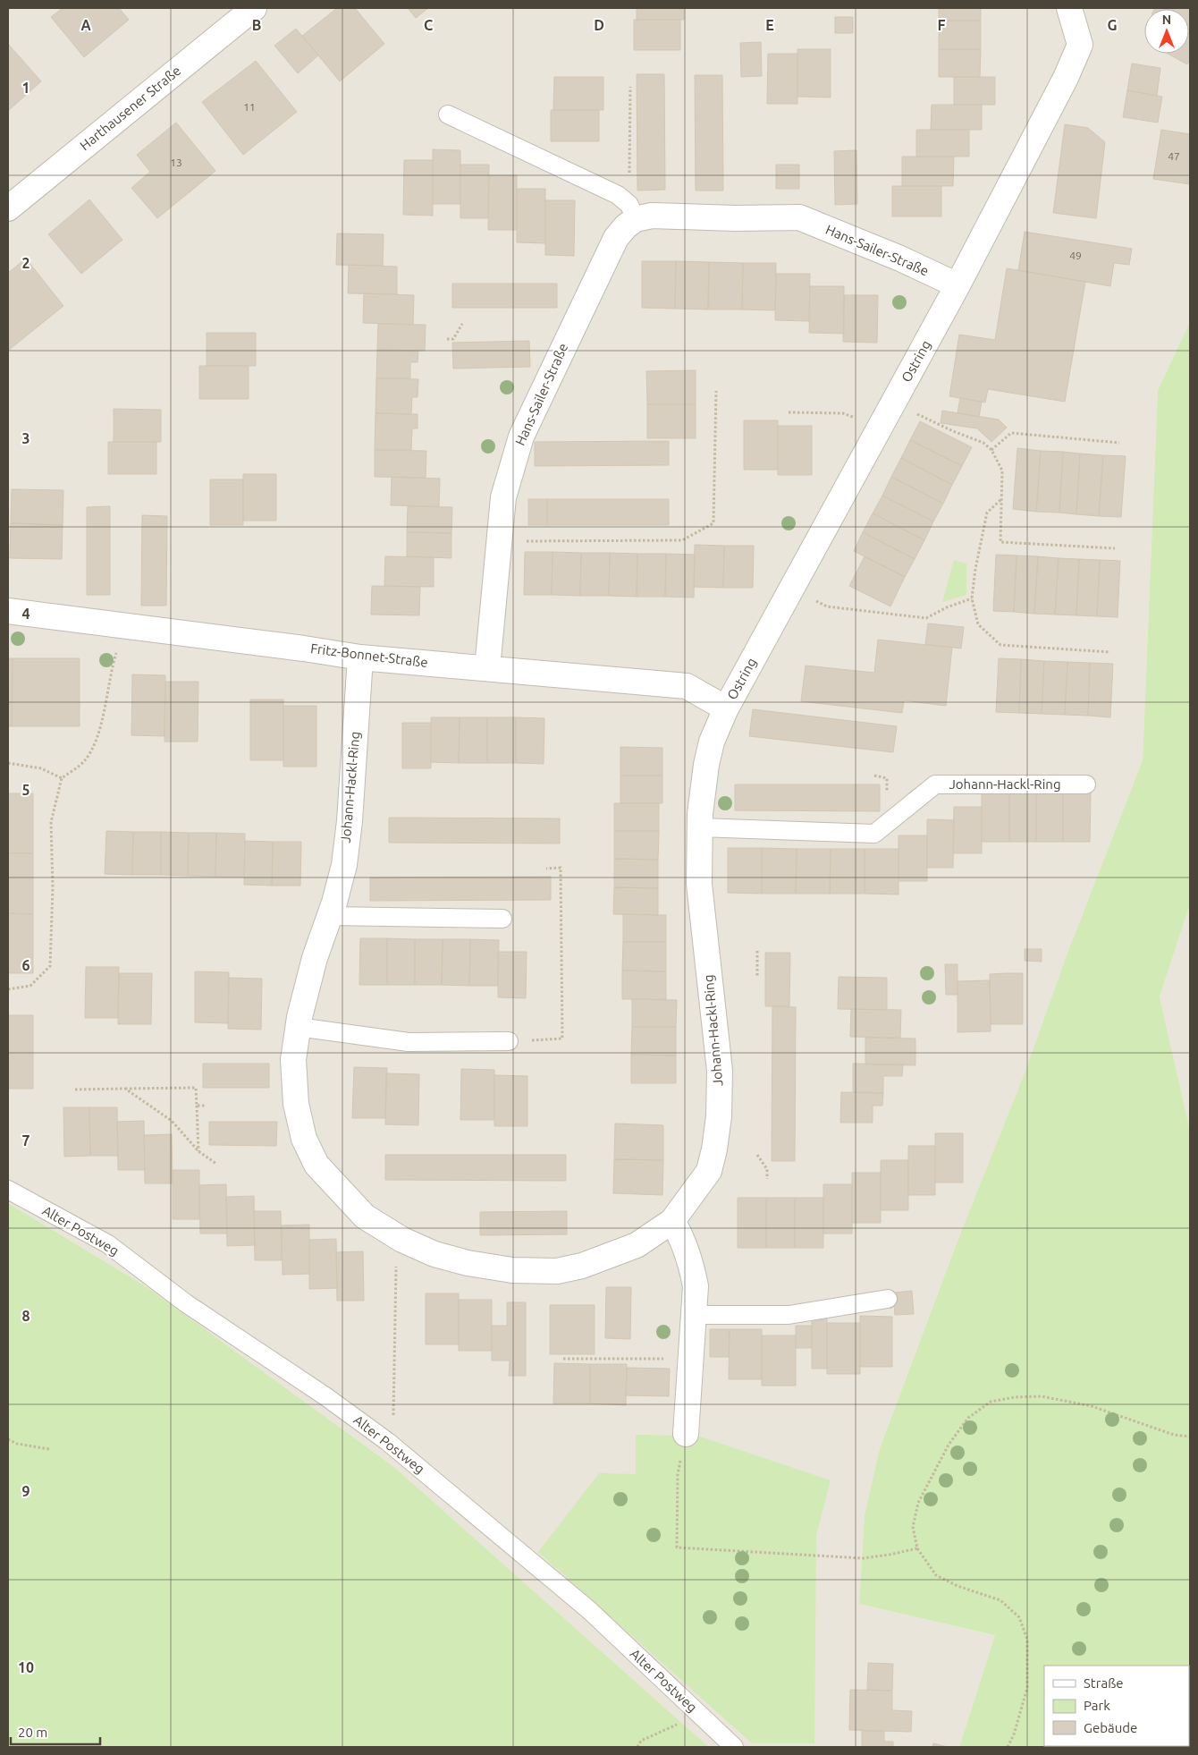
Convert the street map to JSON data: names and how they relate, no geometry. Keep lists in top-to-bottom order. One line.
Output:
{"streets":{"street":["Harthausener Straße","Hans-Sailer-Straße","Ostring","Fritz-Bonnet-Straße","Johann-Hackl-Ring"],"lane":["Alter Postweg"]},"crossings":[["Hans-Sailer-Straße","Ostring"],["Hans-Sailer-Straße","Fritz-Bonnet-Straße"],["Ostring","Fritz-Bonnet-Straße"],["Ostring","Johann-Hackl-Ring"],["Fritz-Bonnet-Straße","Johann-Hackl-Ring"]],"house_numbers":["11","47","13","49"],"legend":["Straße","Park","Gebäude"],"scale_bar":"20 m","north":"top","grid":{"columns":["A","B","C","D","E","F","G"],"rows":["1","2","3","4","5","6","7","8","9","10"]}}
